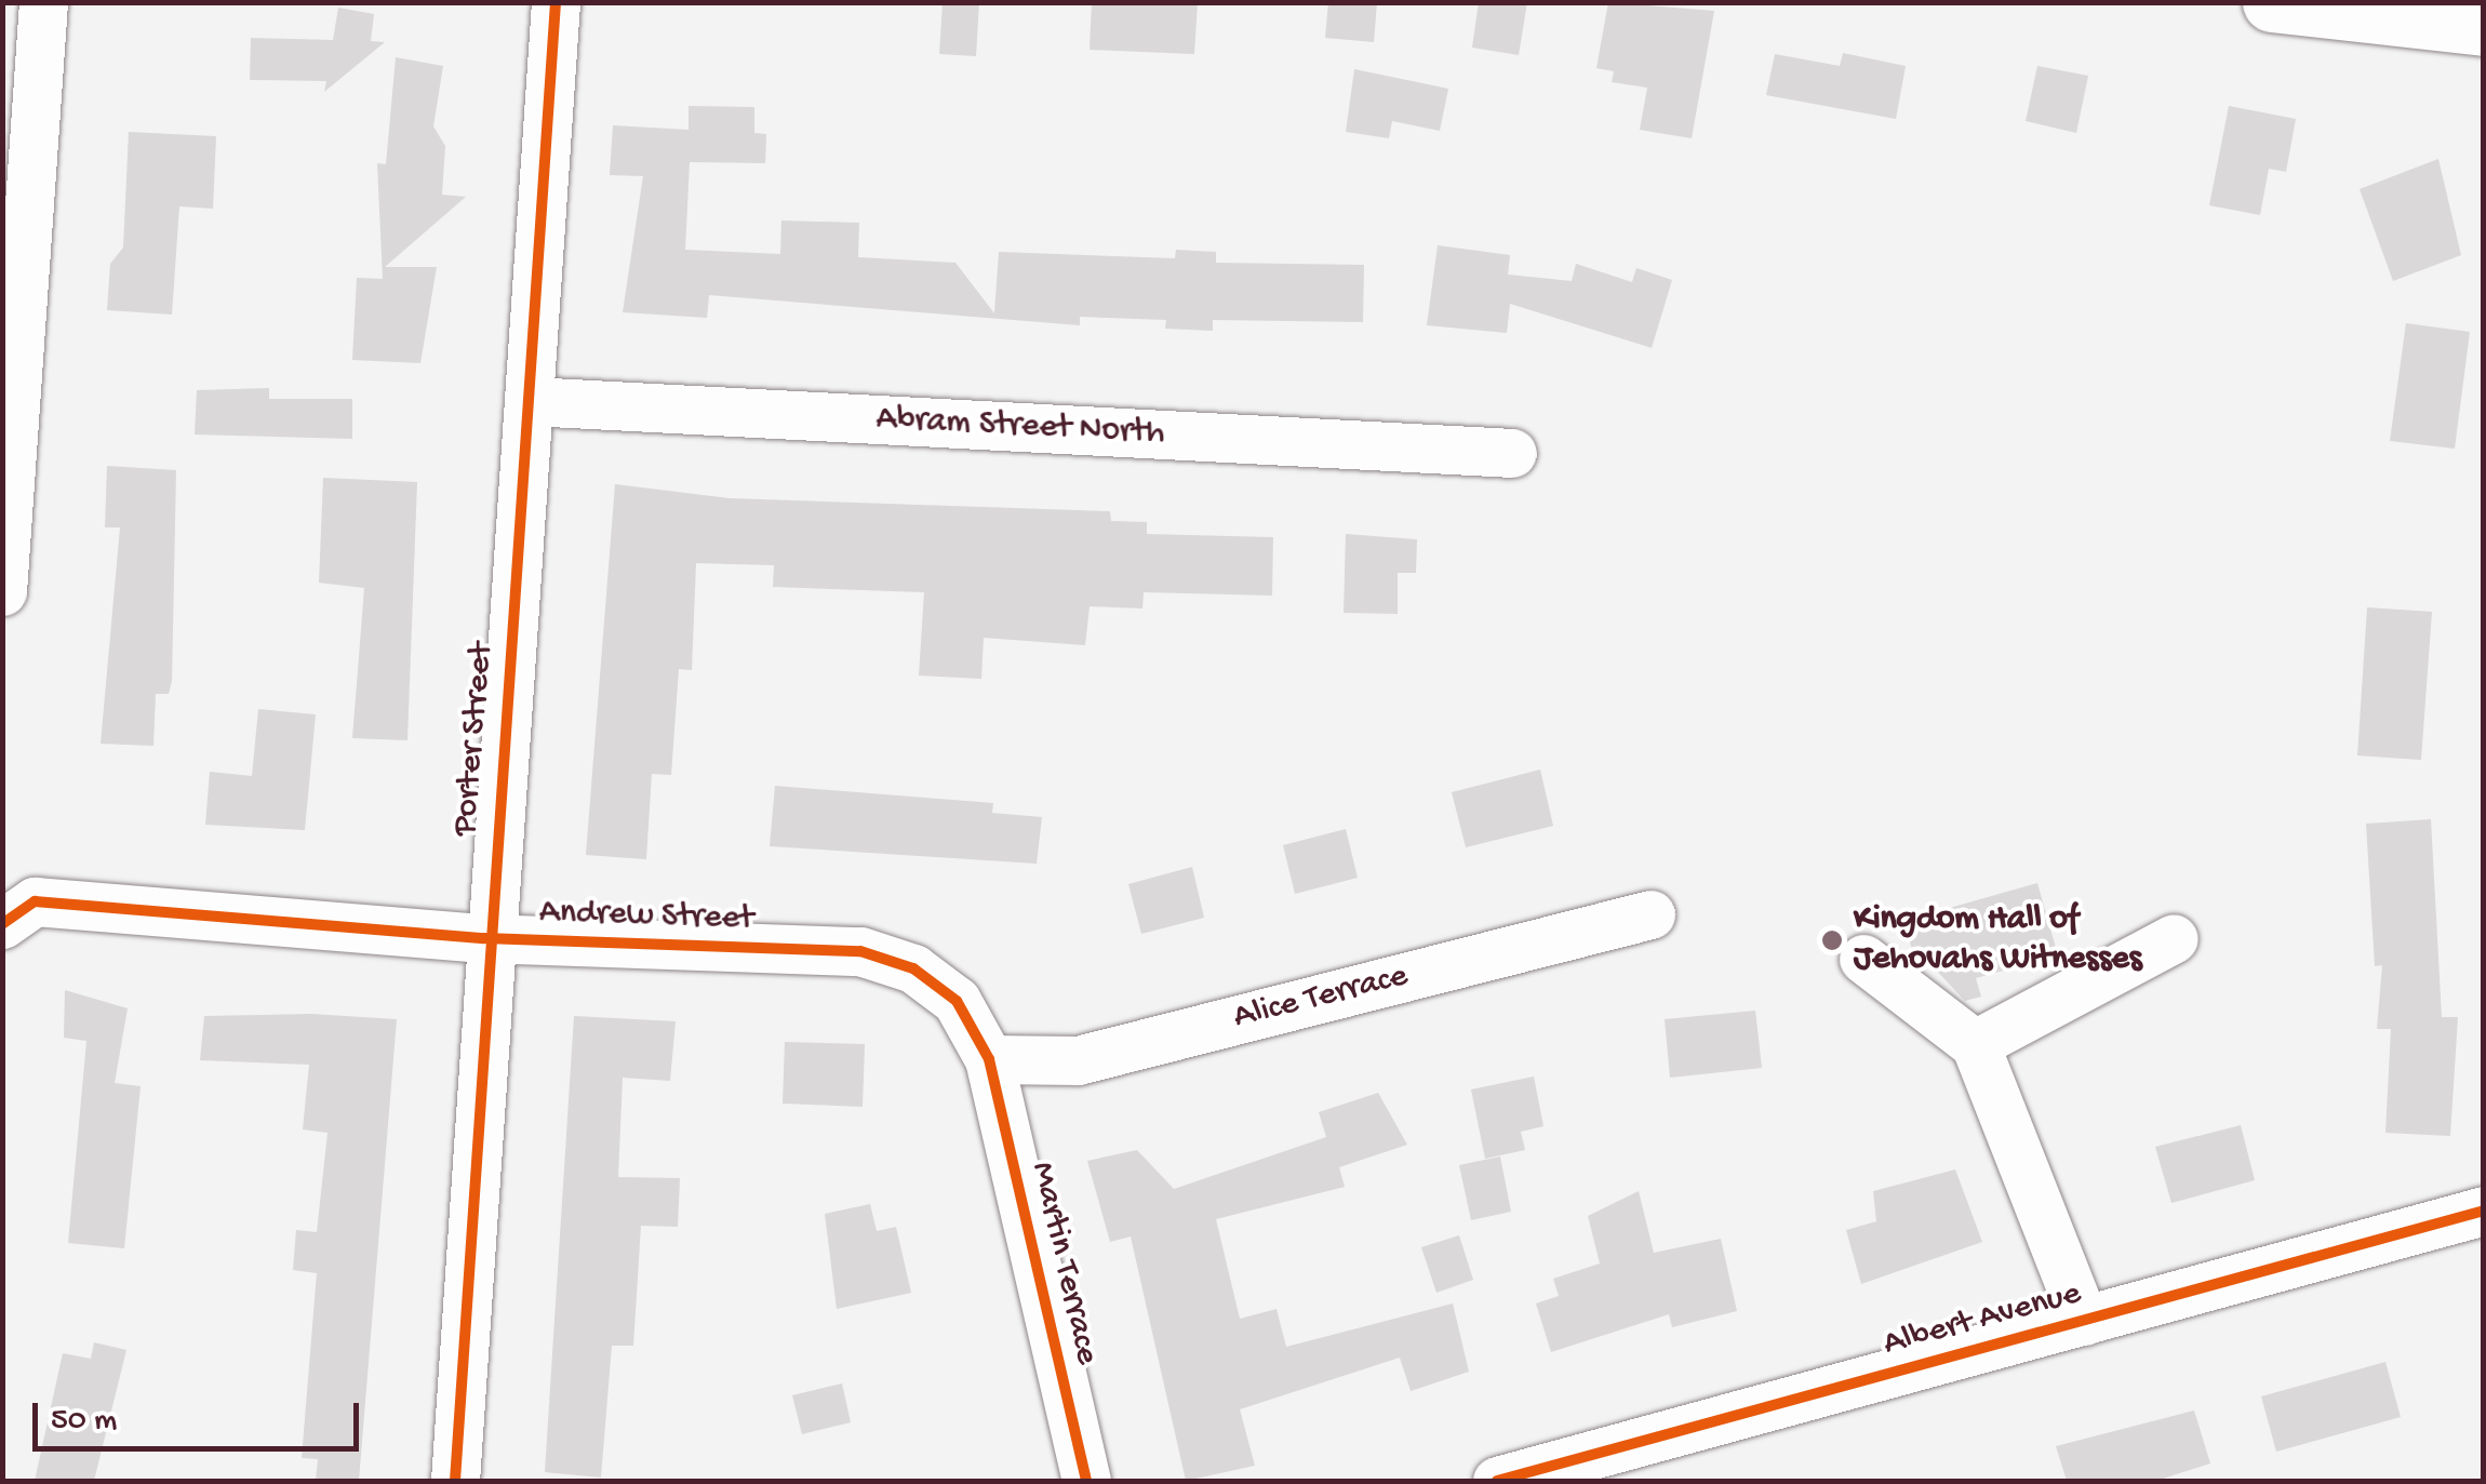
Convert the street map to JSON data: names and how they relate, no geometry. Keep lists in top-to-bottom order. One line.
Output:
{"streets":{"street":["Abram Street North","Porter Street","Andrew Street","Alice Terrace","Martin Terrace","Albert Avenue"]},"crossings":[["Abram Street North","Porter Street"],["Porter Street","Andrew Street"],["Andrew Street","Alice Terrace"],["Andrew Street","Martin Terrace"],["Alice Terrace","Martin Terrace"]],"places":["Kingdom Hall of Jehovahs Witnesses"],"scale_bar":"50 m"}
